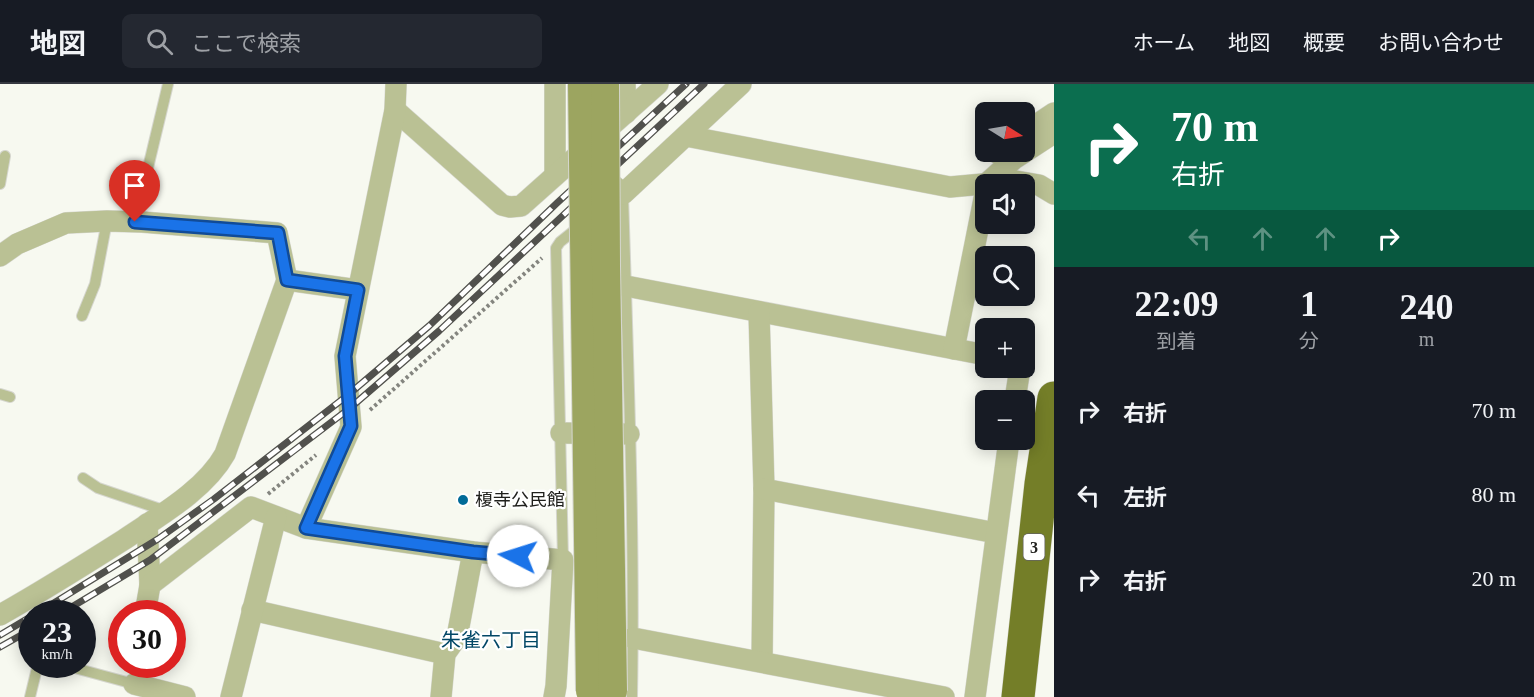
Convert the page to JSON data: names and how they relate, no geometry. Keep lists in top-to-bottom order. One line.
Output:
{"streets":{"highway":["3"]},"districts":["朱雀六丁目"],"places":["榎寺公民館"],"north":"right","page":{"header":"地図","search":"ここで検索","nav":["ホーム","地図","概要","お問い合わせ"],"turn":["70 m","右折"],"map_buttons":["+","−"],"eta":["22:09","到着","1","分","240","m"],"list":[{"name":"右折","value":"70 m"},{"name":"左折","value":"80 m"},{"name":"右折","value":"20 m"}],"speed":"23 km/h","limit":"30"}}
